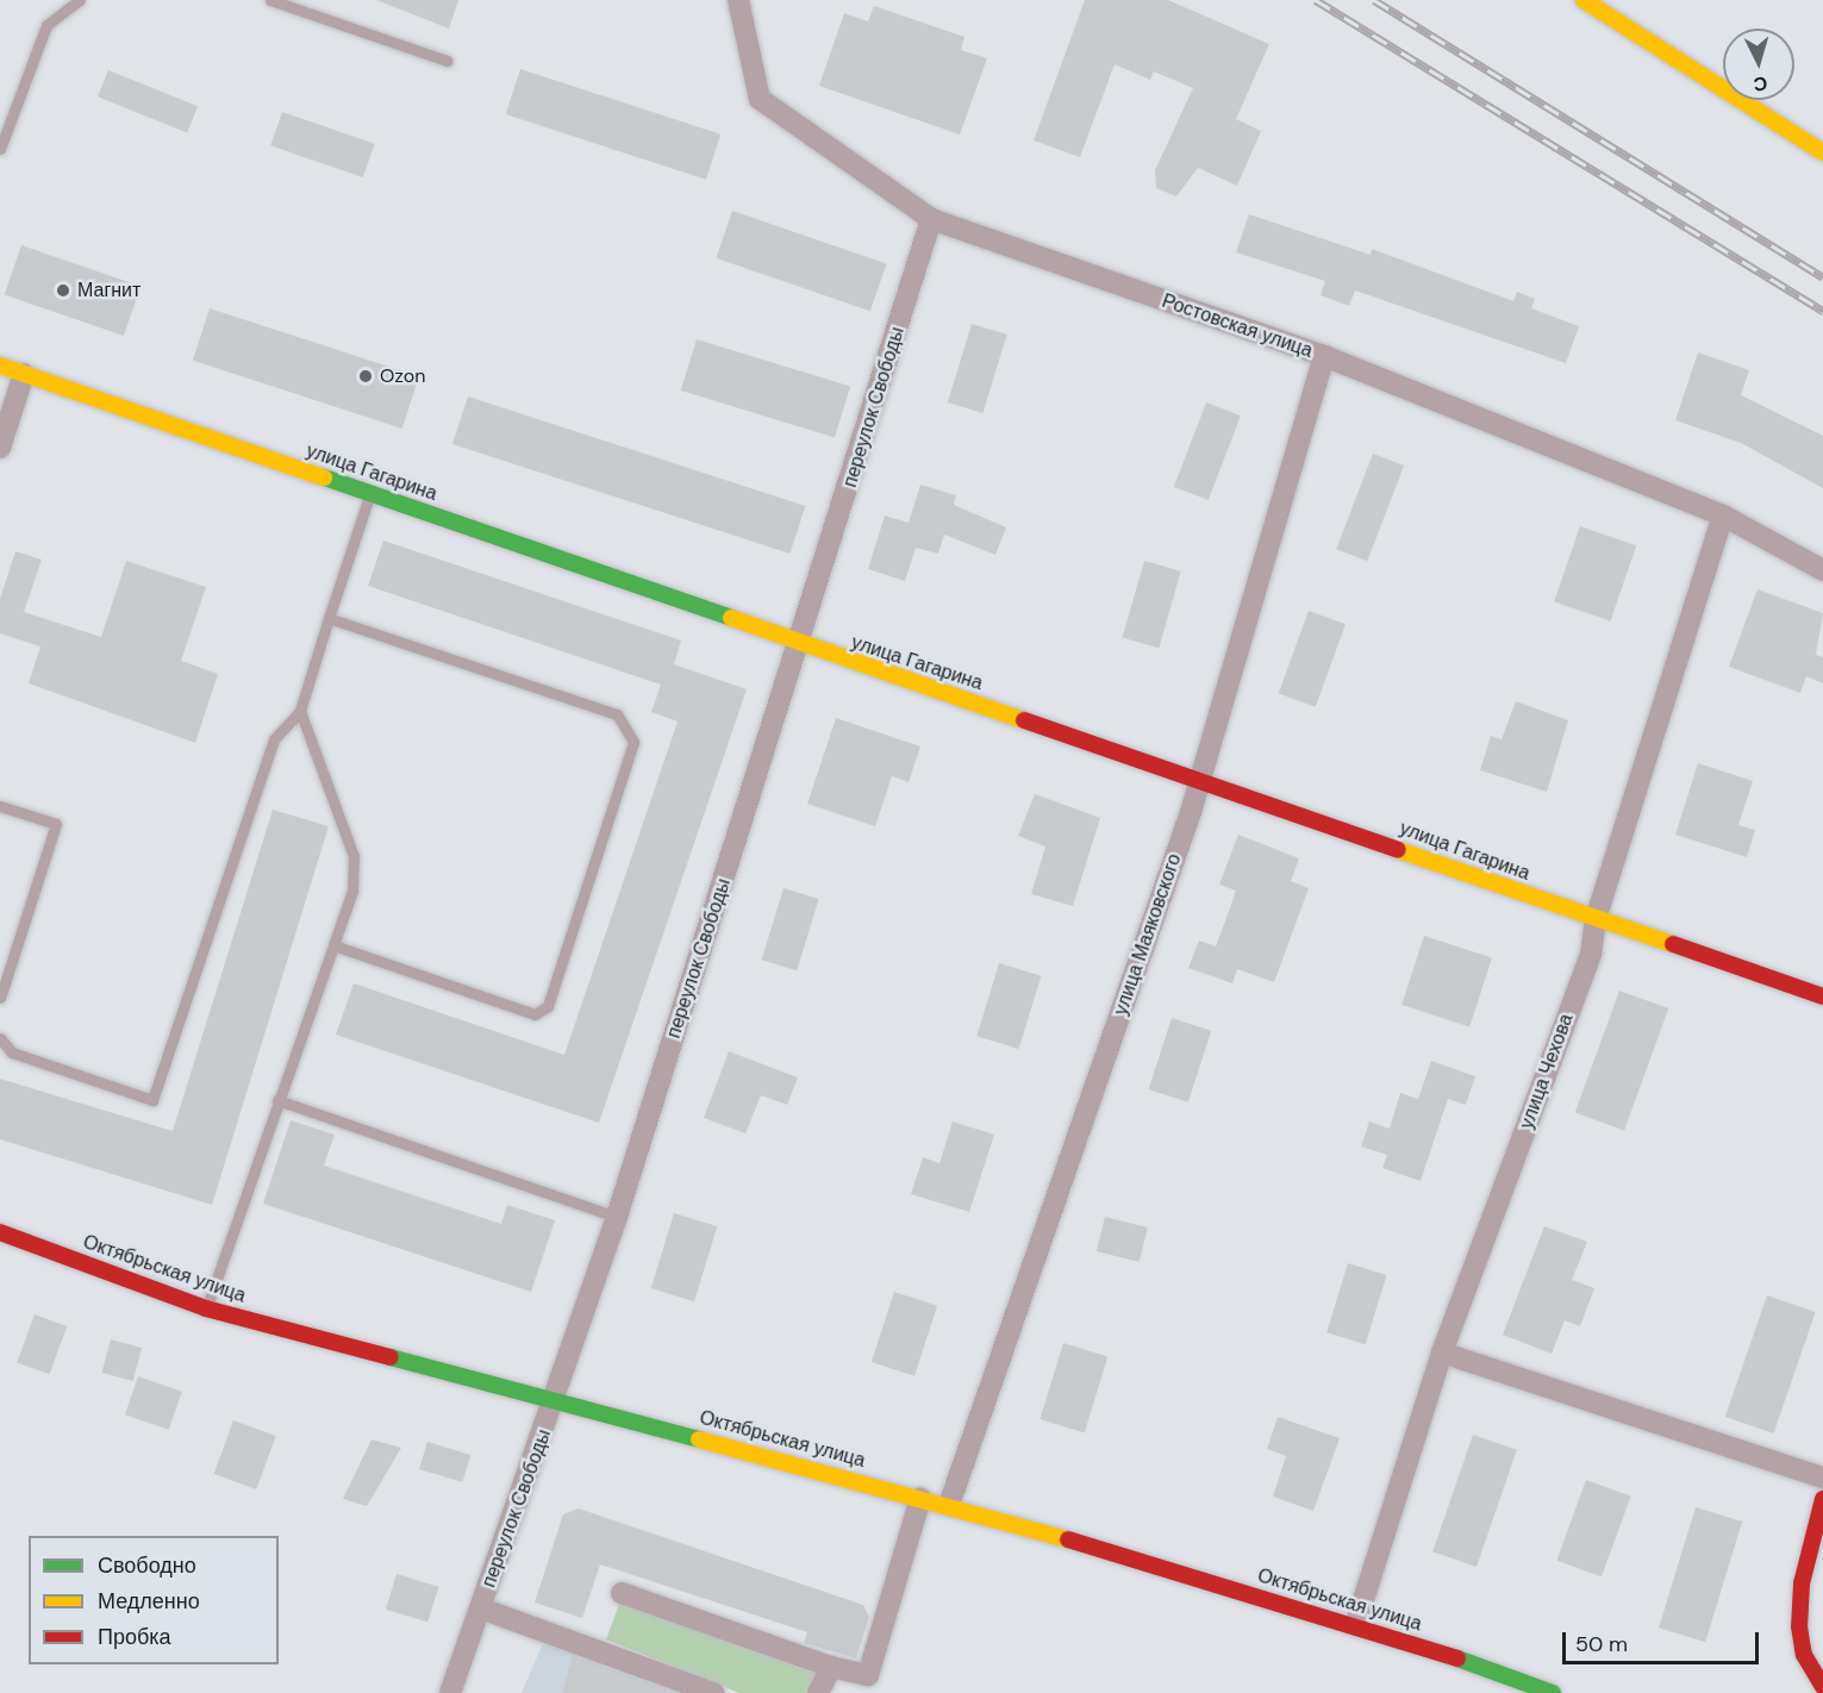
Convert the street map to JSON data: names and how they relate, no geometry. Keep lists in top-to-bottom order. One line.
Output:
{"streets":{"main road":["улица Гагарина","Октябрьская улица"],"street":["Ростовская улица","переулок Свободы","улица Маяковского","улица Чехова"]},"crossings":[["Ростовская улица","переулок Свободы"],["Ростовская улица","улица Маяковского"],["Ростовская улица","улица Чехова"],["переулок Свободы","улица Гагарина"],["переулок Свободы","Октябрьская улица"],["улица Гагарина","улица Маяковского"],["улица Гагарина","улица Чехова"],["улица Маяковского","Октябрьская улица"],["улица Чехова","Октябрьская улица"]],"places":["Магнит","Ozon"],"legend":["Свободно","Медленно","Пробка"],"scale_bar":"50 m","north":"bottom"}
